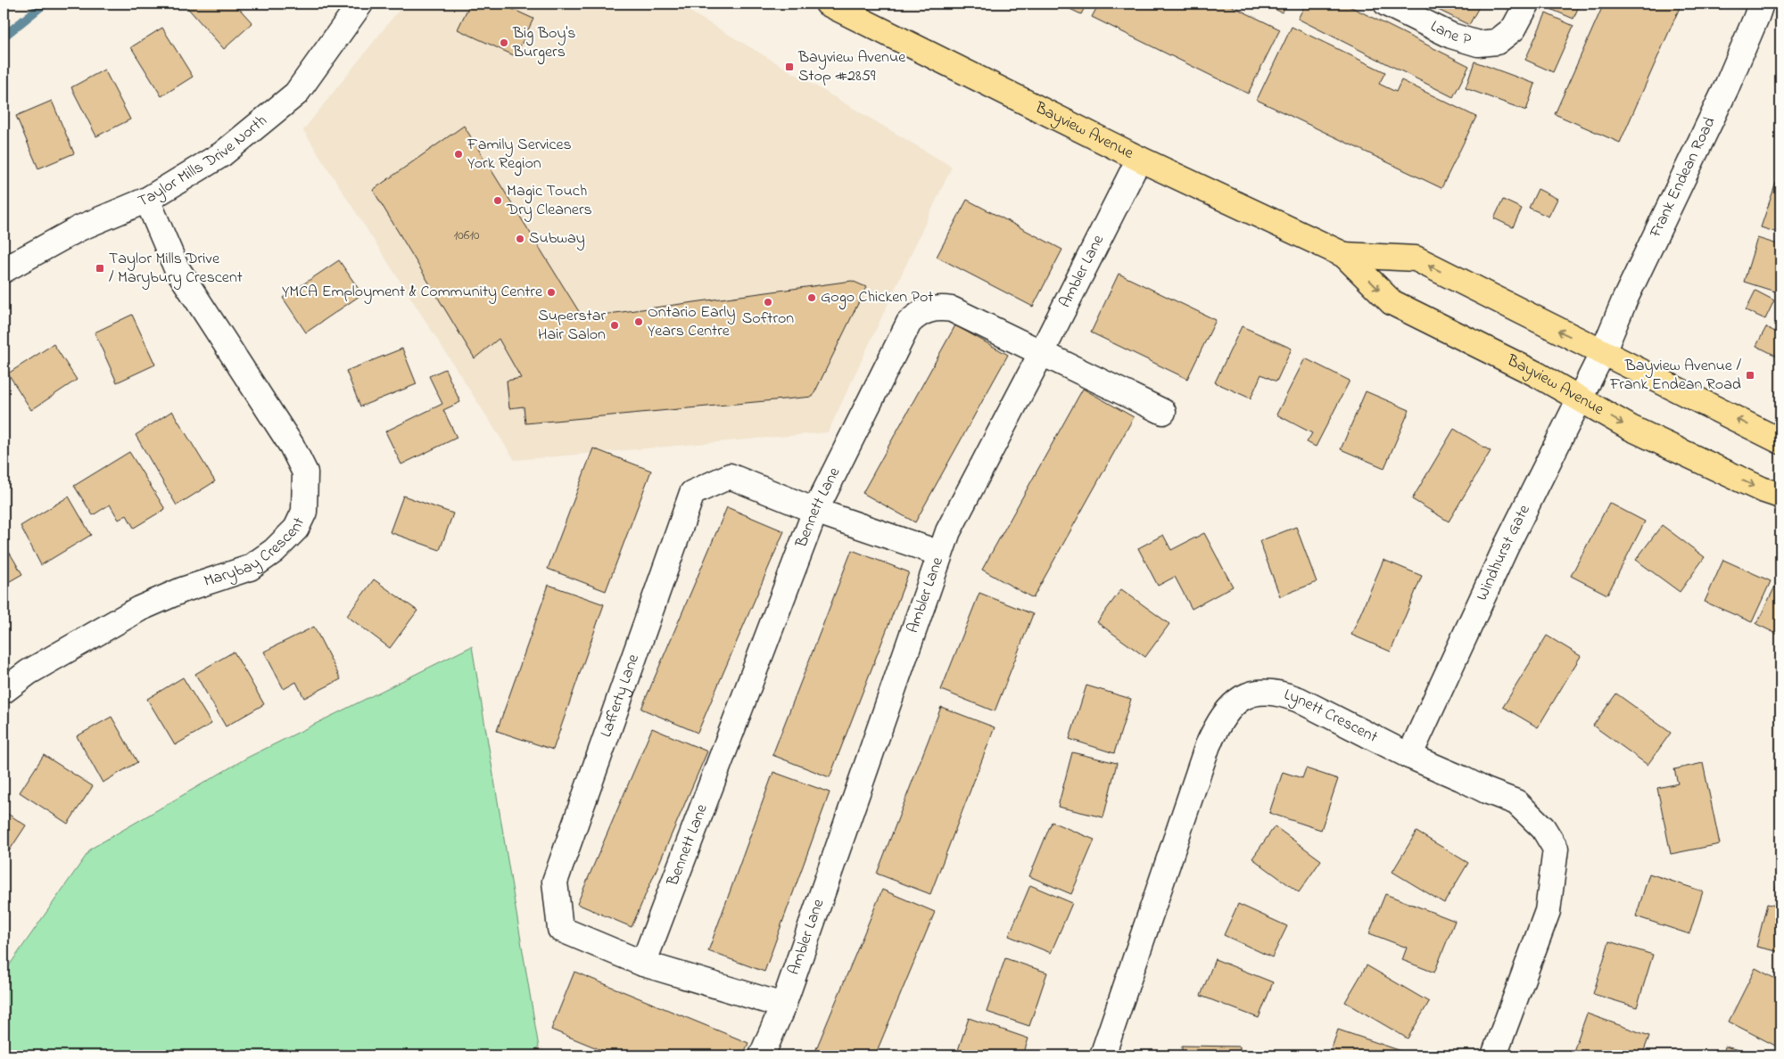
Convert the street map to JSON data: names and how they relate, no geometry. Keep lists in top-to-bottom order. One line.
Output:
{"streets":{"main road":["Bayview Avenue"],"street":["Lane P","Taylor Mills Drive North","Frank Endean Road","Ambler Lane","Bennett Lane","Marybay Crescent","Windhurst Gate","Lafferty Lane","Lynett Crescent"]},"crossings":[["Bayview Avenue","Frank Endean Road"],["Bayview Avenue","Ambler Lane"],["Bayview Avenue","Windhurst Gate"],["Taylor Mills Drive North","Marybay Crescent"],["Frank Endean Road","Windhurst Gate"],["Ambler Lane","Bennett Lane"],["Ambler Lane","Lafferty Lane"],["Bennett Lane","Lafferty Lane"],["Windhurst Gate","Lynett Crescent"]],"places":{"other":["Big Boy's Burgers","Family Services York Region","Magic Touch Dry Cleaners","Subway","YMCA Employment & Community Centre","Gogo Chicken Pot","Softron","Ontario Early Years Centre","Superstar Hair Salon"],"transit":["Bayview Avenue Stop #2859","Taylor Mills Drive / Marybury Crescent","Bayview Avenue / Frank Endean Road"]},"house_numbers":["10610"]}
